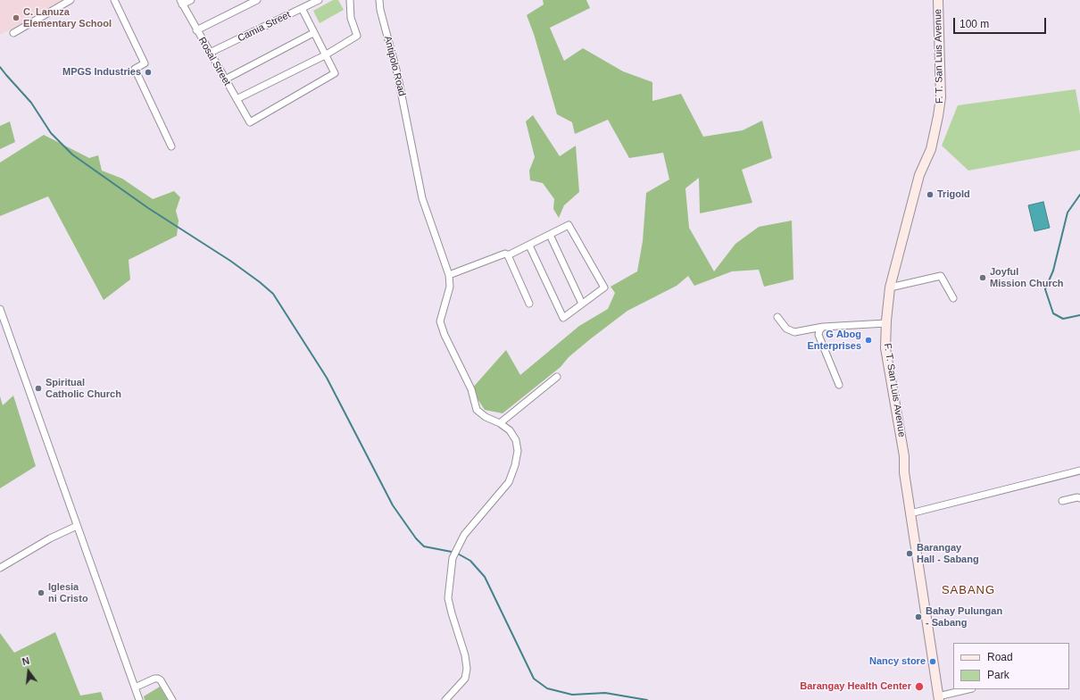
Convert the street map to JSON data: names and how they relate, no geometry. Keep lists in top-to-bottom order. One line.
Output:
{"streets":{"main road":["F. T. San Luis Avenue"],"street":["Camia Street","Rosal Street","Antipolo Road"]},"crossings":[["Camia Street","Rosal Street"]],"districts":["SABANG"],"places":["C. Lanuza Elementary School","MPGS Industries","Trigold","Joyful Mission Church","G Abog Enterprises","Spiritual Catholic Church","Barangay Hall - Sabang","Iglesia ni Cristo","Bahay Pulungan - Sabang","Nancy store","Barangay Health Center"],"legend":["Road","Park"],"scale_bar":"100 m","north":"top"}
